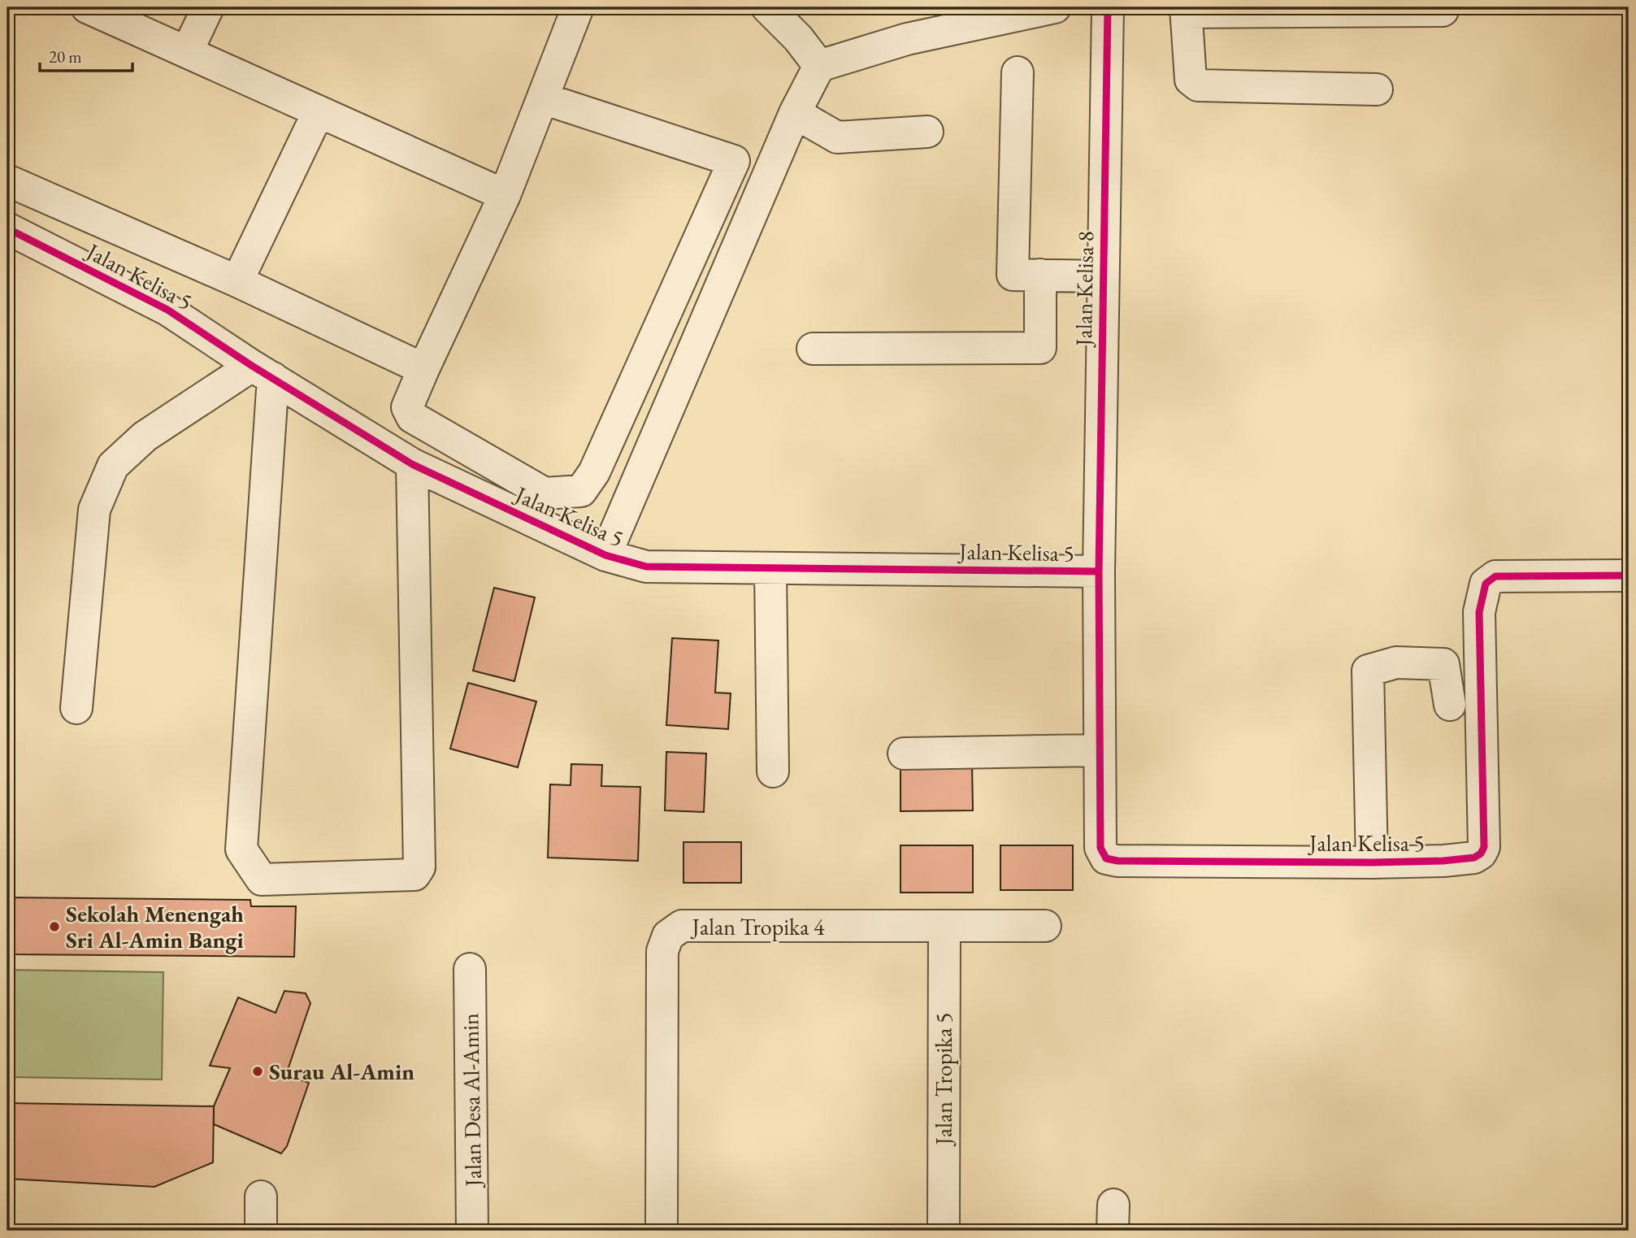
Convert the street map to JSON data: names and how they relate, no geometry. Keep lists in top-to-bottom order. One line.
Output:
{"streets":{"street":["Jalan Kelisa 5","Jalan Kelisa 8","Jalan Tropika 4","Jalan Tropika 5","Jalan Desa Al-Amin"]},"crossings":[["Jalan Kelisa 5","Jalan Kelisa 8"],["Jalan Tropika 4","Jalan Tropika 5"]],"places":["Sekolah Menengah Sri Al-Amin Bangi","Surau Al-Amin"],"scale_bar":"20 m"}
